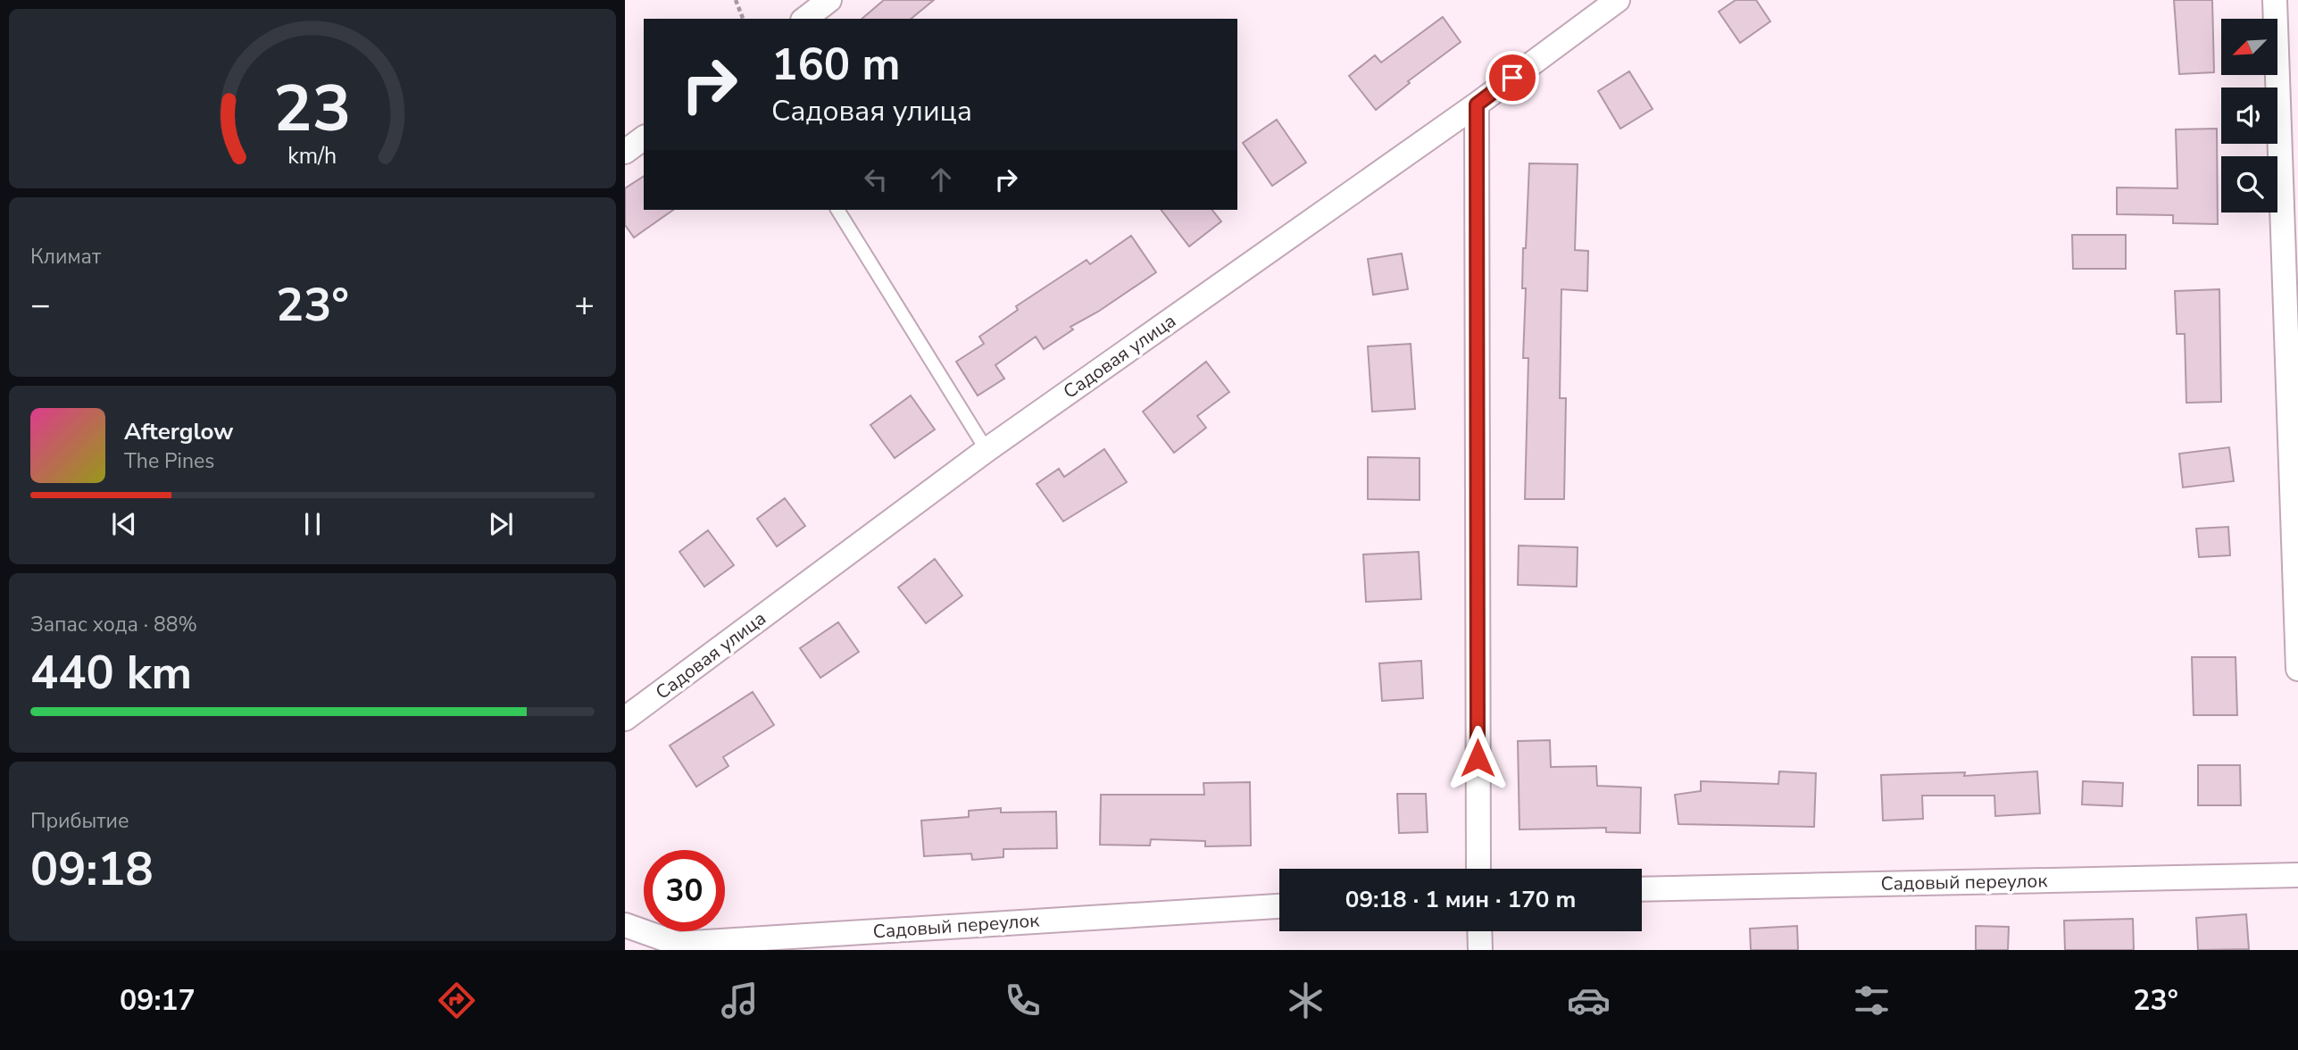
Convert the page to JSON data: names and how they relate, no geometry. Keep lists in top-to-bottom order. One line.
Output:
{"streets":{"street":["Садовая улица","Садовый переулок"]},"north":"bottom left","page":{"turn":["160 m","Садовая улица"],"tile":["Климат",["Запас хода · 88%","440 km"],["Прибытие","09:18"]],"heat":["−","23°","+"],"song":["Afterglow","The Pines"],"limit":"30","trip":"09:18 · 1 мин · 170 m","tabs":["09:17","23°"],"gauge":["23","km/h"]}}
